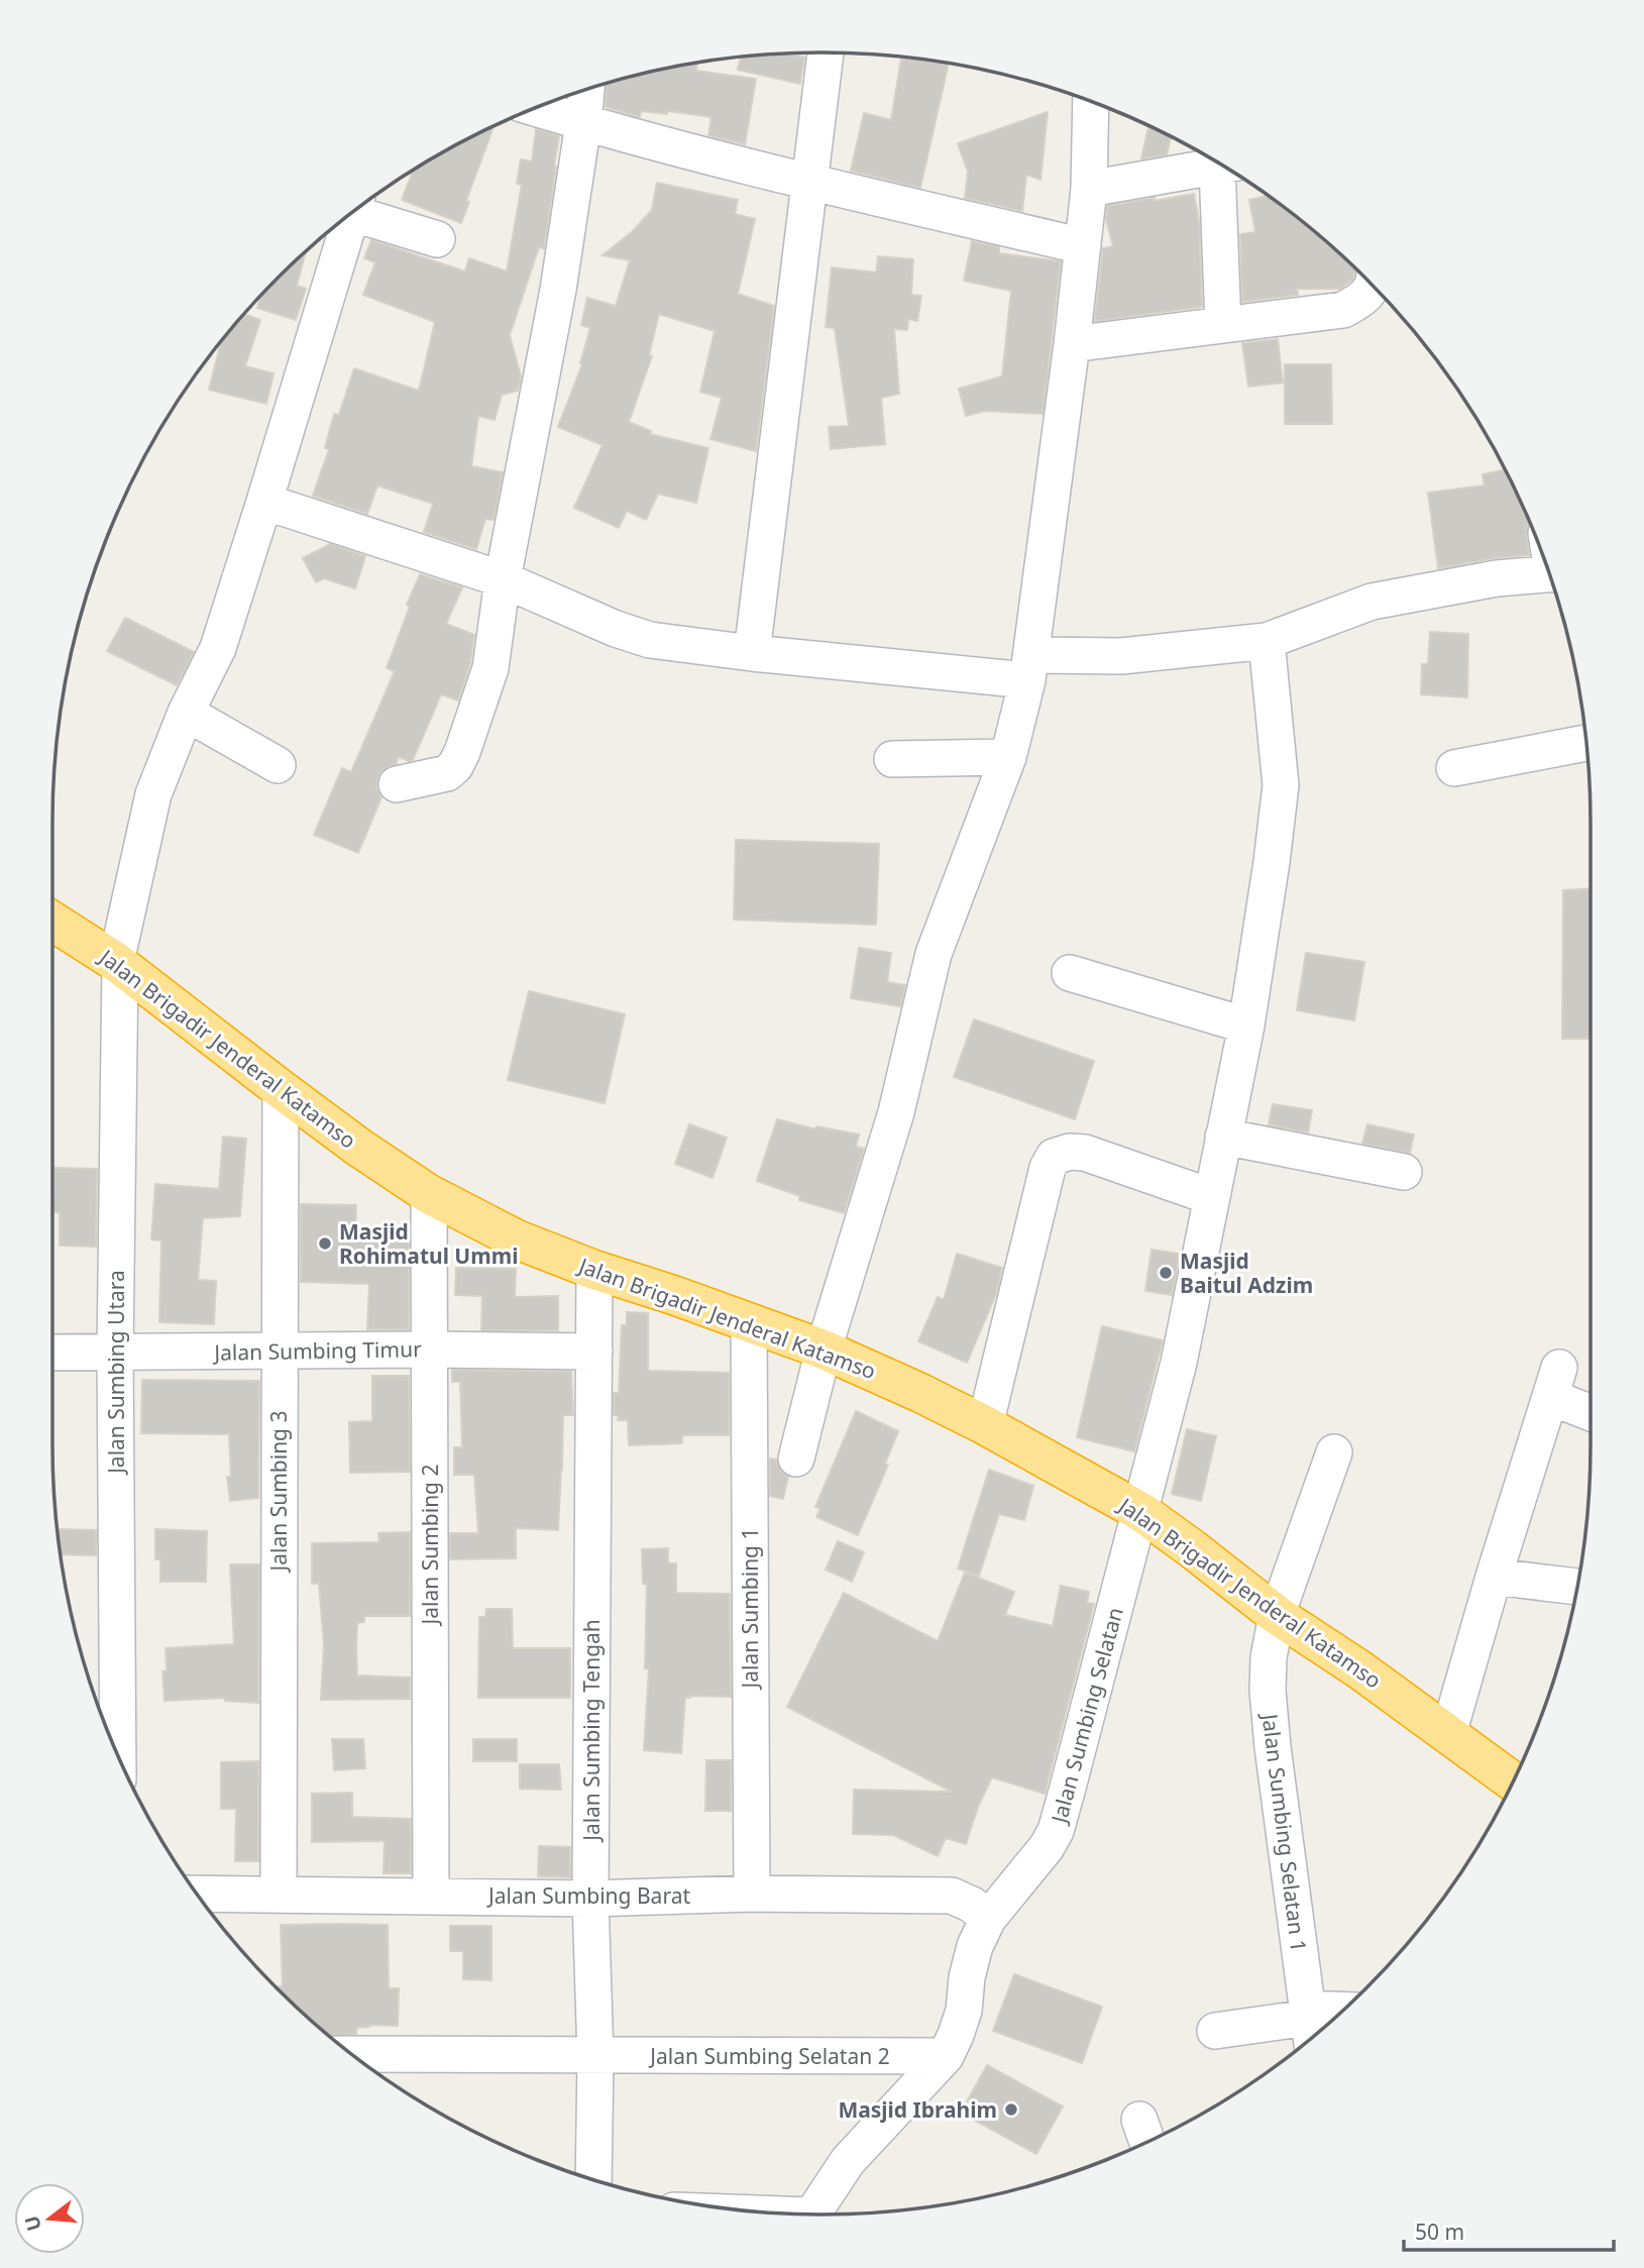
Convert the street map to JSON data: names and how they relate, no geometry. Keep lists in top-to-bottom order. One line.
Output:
{"streets":{"highway":["Jalan Brigadir Jenderal Katamso"],"street":["Jalan Sumbing Timur","Jalan Sumbing Utara","Jalan Sumbing 3","Jalan Sumbing 2","Jalan Sumbing 1","Jalan Sumbing Selatan","Jalan Sumbing Tengah","Jalan Sumbing Selatan 1","Jalan Sumbing Barat","Jalan Sumbing Selatan 2"]},"crossings":[["Jalan Brigadir Jenderal Katamso","Jalan Sumbing Utara"],["Jalan Brigadir Jenderal Katamso","Jalan Sumbing 3"],["Jalan Brigadir Jenderal Katamso","Jalan Sumbing 2"],["Jalan Brigadir Jenderal Katamso","Jalan Sumbing 1"],["Jalan Brigadir Jenderal Katamso","Jalan Sumbing Selatan"],["Jalan Brigadir Jenderal Katamso","Jalan Sumbing Tengah"],["Jalan Brigadir Jenderal Katamso","Jalan Sumbing Selatan 1"],["Jalan Sumbing Timur","Jalan Sumbing Utara"],["Jalan Sumbing Timur","Jalan Sumbing 3"],["Jalan Sumbing Timur","Jalan Sumbing 2"],["Jalan Sumbing Timur","Jalan Sumbing Tengah"],["Jalan Sumbing 3","Jalan Sumbing Barat"],["Jalan Sumbing 2","Jalan Sumbing Barat"],["Jalan Sumbing 1","Jalan Sumbing Barat"],["Jalan Sumbing Selatan","Jalan Sumbing Barat"],["Jalan Sumbing Selatan","Jalan Sumbing Selatan 2"],["Jalan Sumbing Tengah","Jalan Sumbing Barat"],["Jalan Sumbing Tengah","Jalan Sumbing Selatan 2"]],"places":["Masjid Rohimatul Ummi","Masjid Baitul Adzim","Masjid Ibrahim"],"scale_bar":"50 m","north":"left"}
